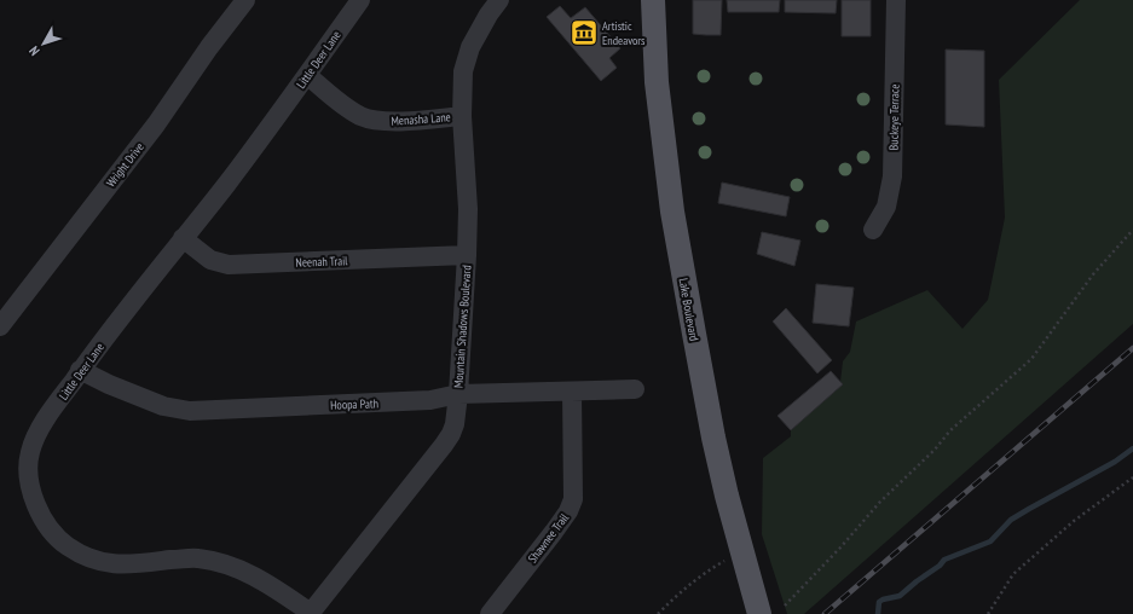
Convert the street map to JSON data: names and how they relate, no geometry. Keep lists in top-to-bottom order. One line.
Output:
{"streets":{"main road":["Lake Boulevard"],"street":["Little Deer Lane","Buckeye Terrace","Menasha Lane","Wright Drive","Neenah Trail","Mountain Shadows Boulevard","Hoopa Path","Shawnee Trail"]},"crossings":[["Little Deer Lane","Menasha Lane"],["Little Deer Lane","Neenah Trail"],["Little Deer Lane","Mountain Shadows Boulevard"],["Little Deer Lane","Hoopa Path"],["Menasha Lane","Mountain Shadows Boulevard"],["Neenah Trail","Mountain Shadows Boulevard"],["Mountain Shadows Boulevard","Hoopa Path"],["Hoopa Path","Shawnee Trail"]],"places":{"museum":["Artistic Endeavors"]},"north":"bottom left"}
